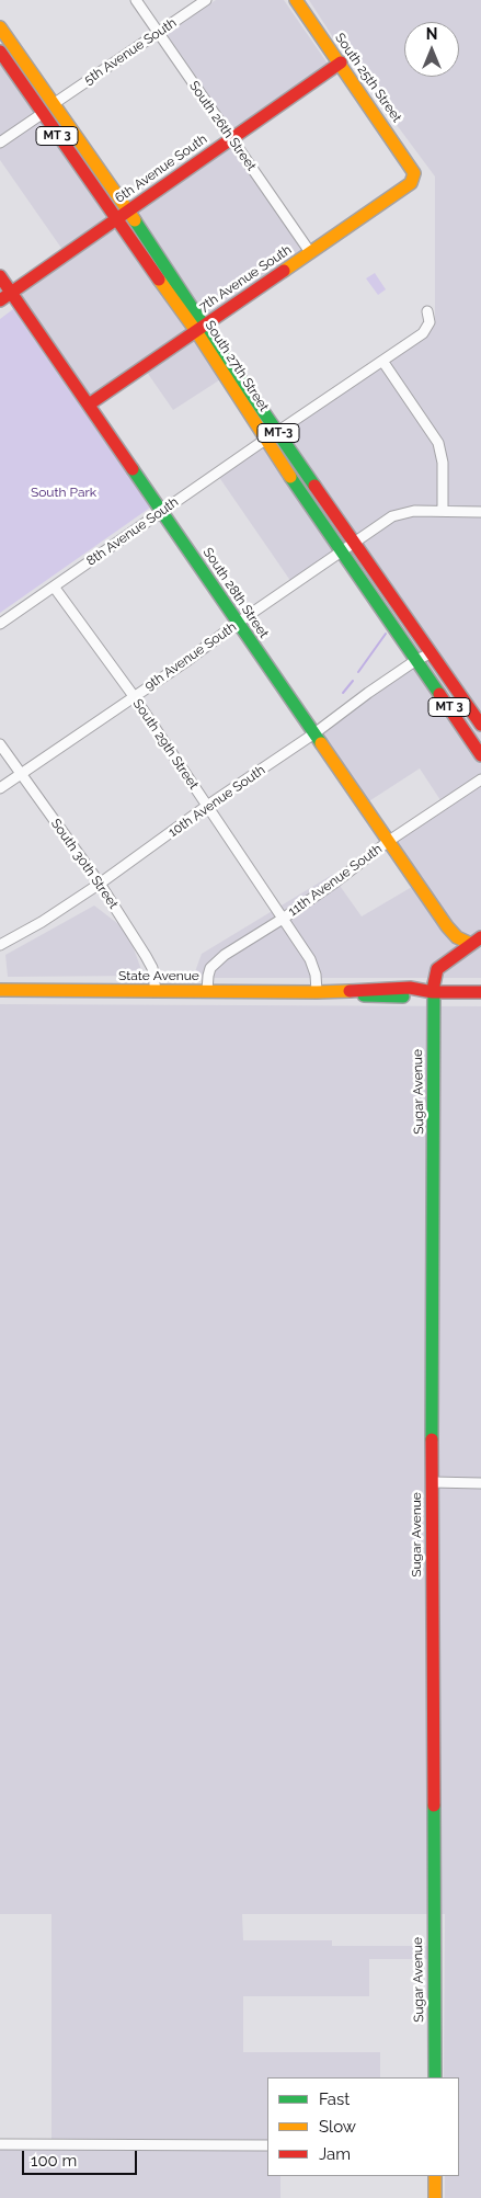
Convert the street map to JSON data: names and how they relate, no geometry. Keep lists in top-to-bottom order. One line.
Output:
{"streets":{"main road":["South 25th Street","MT 3","6th Avenue South","7th Avenue South","South 27th Street","MT-3","South 28th Street","State Avenue","Sugar Avenue"],"street":["5th Avenue South","South 26th Street","8th Avenue South","9th Avenue South","South 29th Street","10th Avenue South","South 30th Street","11th Avenue South"]},"crossings":[["5th Avenue South","South 26th Street"],["5th Avenue South","South 27th Street"],["South 25th Street","6th Avenue South"],["South 25th Street","7th Avenue South"],["South 26th Street","6th Avenue South"],["South 26th Street","7th Avenue South"],["6th Avenue South","South 27th Street"],["6th Avenue South","South 28th Street"],["7th Avenue South","South 27th Street"],["7th Avenue South","South 28th Street"],["South 27th Street","8th Avenue South"],["South 27th Street","9th Avenue South"],["South 27th Street","10th Avenue South"],["8th Avenue South","South 28th Street"],["8th Avenue South","South 29th Street"],["South 28th Street","9th Avenue South"],["South 28th Street","10th Avenue South"],["South 28th Street","11th Avenue South"],["9th Avenue South","South 29th Street"],["9th Avenue South","South 30th Street"],["South 29th Street","10th Avenue South"],["South 29th Street","11th Avenue South"],["South 29th Street","State Avenue"],["10th Avenue South","South 30th Street"],["South 30th Street","State Avenue"],["11th Avenue South","State Avenue"],["State Avenue","Sugar Avenue"]],"parks":["South Park"],"legend":["Fast","Slow","Jam"],"scale_bar":"100 m","north":"top"}
